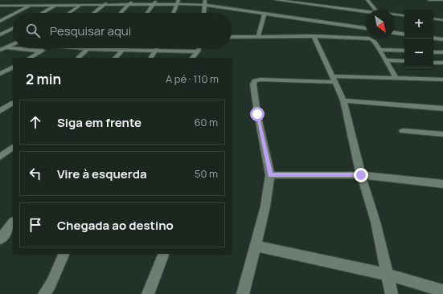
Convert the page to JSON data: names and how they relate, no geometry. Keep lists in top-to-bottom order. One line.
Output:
{"north":"bottom right","page":{"map_buttons":["+","−"],"search":"Pesquisar aqui","heading":["2 min","A pé · 110 m"],"list":[["Siga em frente","60 m"],["Vire à esquerda","50 m"],"Chegada ao destino"]}}
